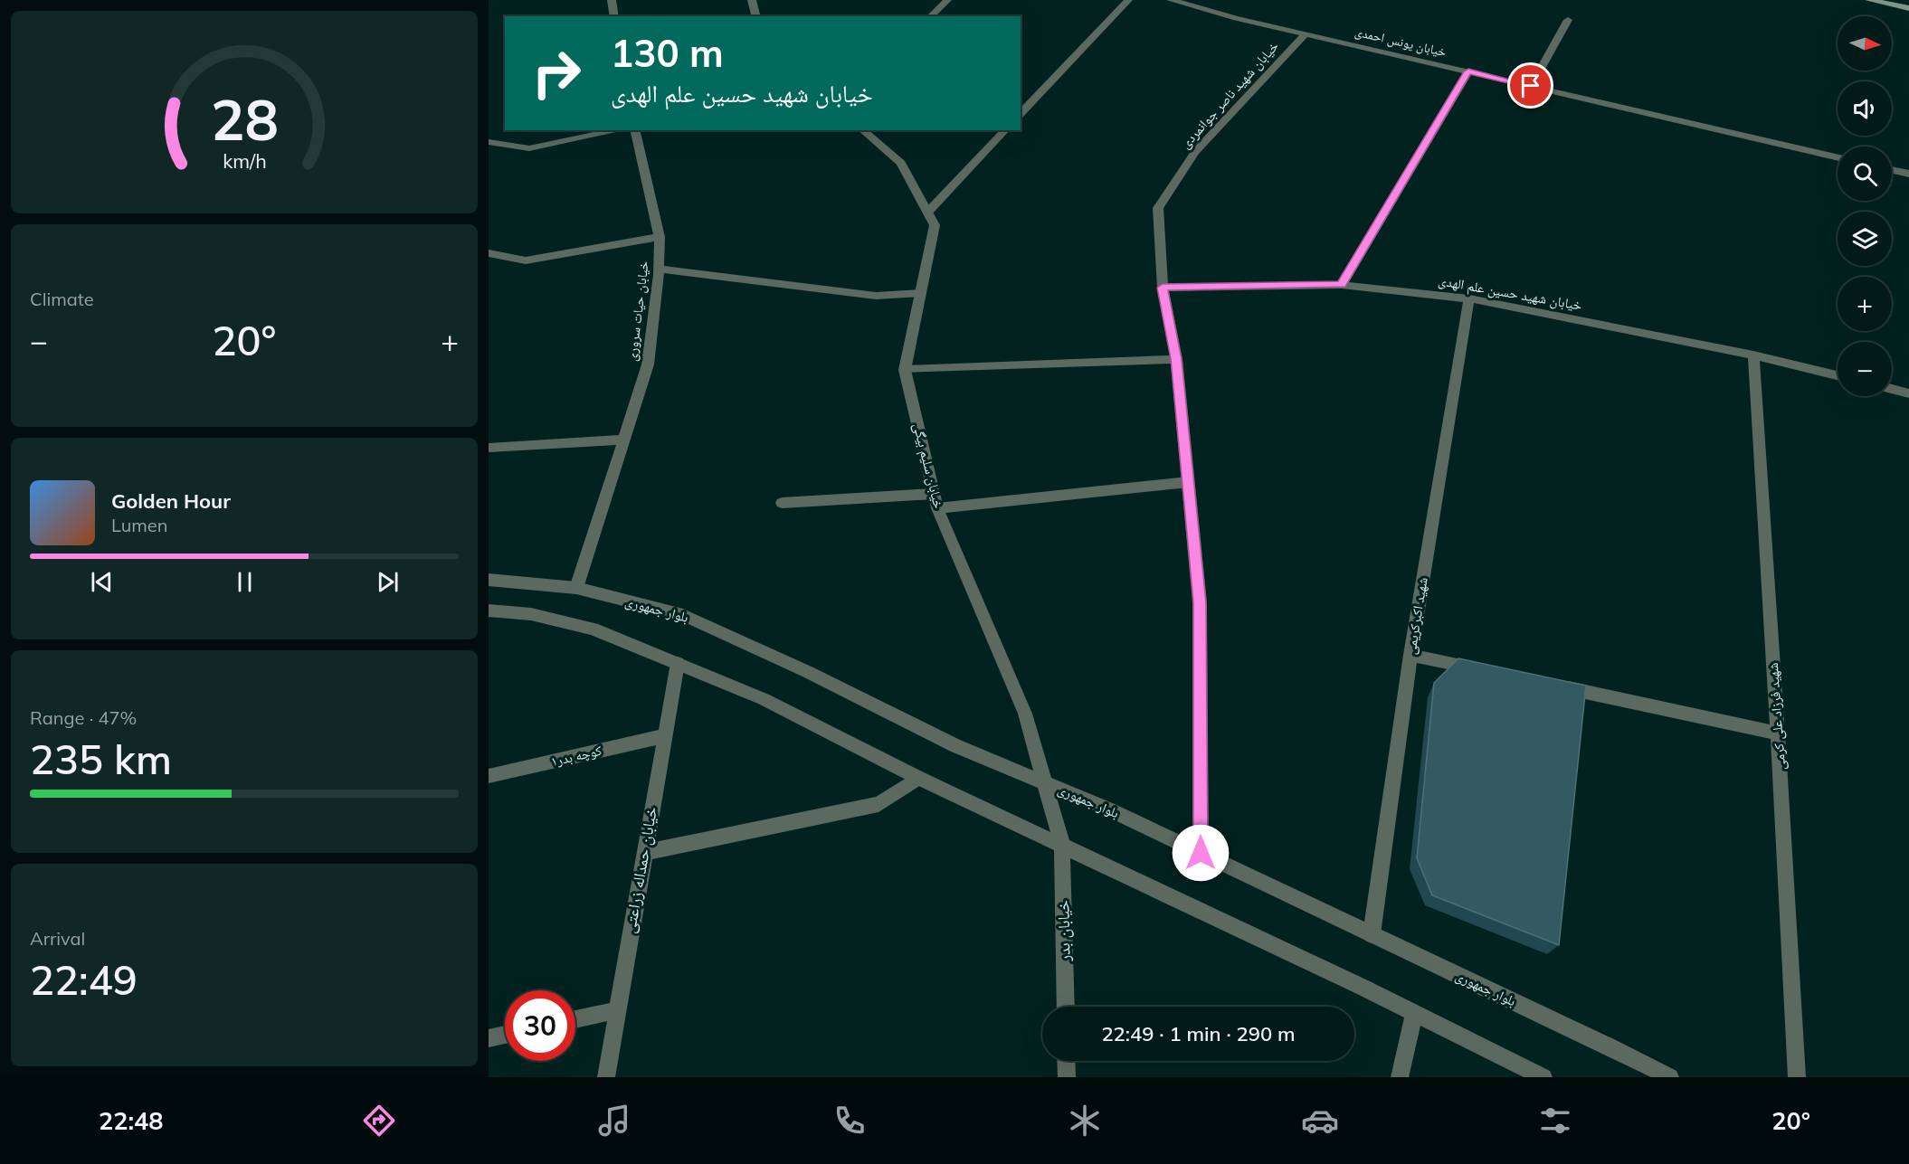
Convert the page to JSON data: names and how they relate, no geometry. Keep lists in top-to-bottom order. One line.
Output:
{"streets":{"street":["خیابان یونس احمدی","خیابان شهید ناصر جوانمردی","خیابان شهید حسین علم الهدی","خیابان حیات سروری","خیابان سلیم بیگی","بلوار جمهوری","شهید اکبرکریمی","شهید فرزاد علی کرمی","کوچه بدر۱","خیابان حمداله زراعتی","خیابان بدر"]},"crossings":[["خیابان یونس احمدی","خیابان شهید ناصر جوانمردی"],["خیابان شهید ناصر جوانمردی","خیابان شهید حسین علم الهدی"],["خیابان شهید ناصر جوانمردی","بلوار جمهوری"],["خیابان شهید حسین علم الهدی","شهید اکبرکریمی"],["خیابان شهید حسین علم الهدی","شهید فرزاد علی کرمی"],["خیابان حیات سروری","بلوار جمهوری"],["خیابان سلیم بیگی","بلوار جمهوری"],["خیابان سلیم بیگی","خیابان بدر"],["بلوار جمهوری","شهید اکبرکریمی"],["کوچه بدر۱","خیابان حمداله زراعتی"]],"north":"right","page":{"map_buttons":["+","−"],"turn":["130 m","خیابان شهید حسین علم الهدی"],"tile":["Climate",["Range · 47%","235 km"],["Arrival","22:49"]],"heat":["−","20°","+"],"song":["Golden Hour","Lumen"],"limit":"30","trip":"22:49 · 1 min · 290 m","tabs":["22:48","20°"],"gauge":["28","km/h"]}}
